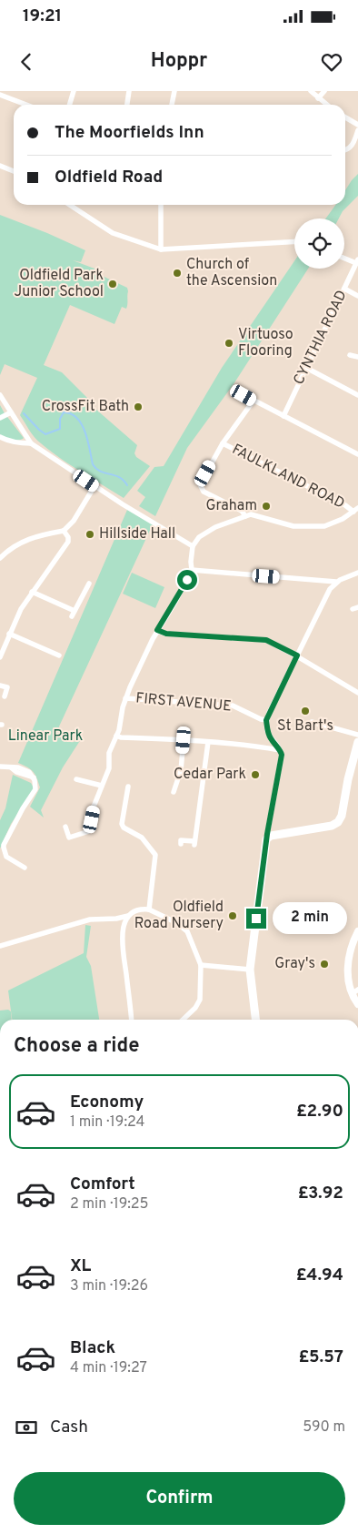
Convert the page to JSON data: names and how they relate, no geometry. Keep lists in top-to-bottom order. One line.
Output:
{"streets":{"street":["CYNTHIA ROAD","FAULKLAND ROAD","FIRST AVENUE"]},"parks":["Linear Park"],"places":["Church of the Ascension","Oldfield Park Junior School","Virtuoso Flooring","CrossFit Bath","Graham","Hillside Hall","St Bart's","Cedar Park","Oldfield Road Nursery","Gray's"],"page":{"status":"19:21","header":"Hoppr","banner":["The Moorfields Inn","Oldfield Road"],"bubble":"2 min","heading":"Choose a ride","list":[{"name":"Economy","note":"1 min · 19:24","value":"£2.90"},{"name":"Comfort","note":"2 min · 19:25","value":"£3.92"},{"name":"XL","note":"3 min · 19:26","value":"£4.94"},{"name":"Black","note":"4 min · 19:27","value":"£5.57"}],"pay":["Cash","590 m"],"buttons":"Confirm"}}
